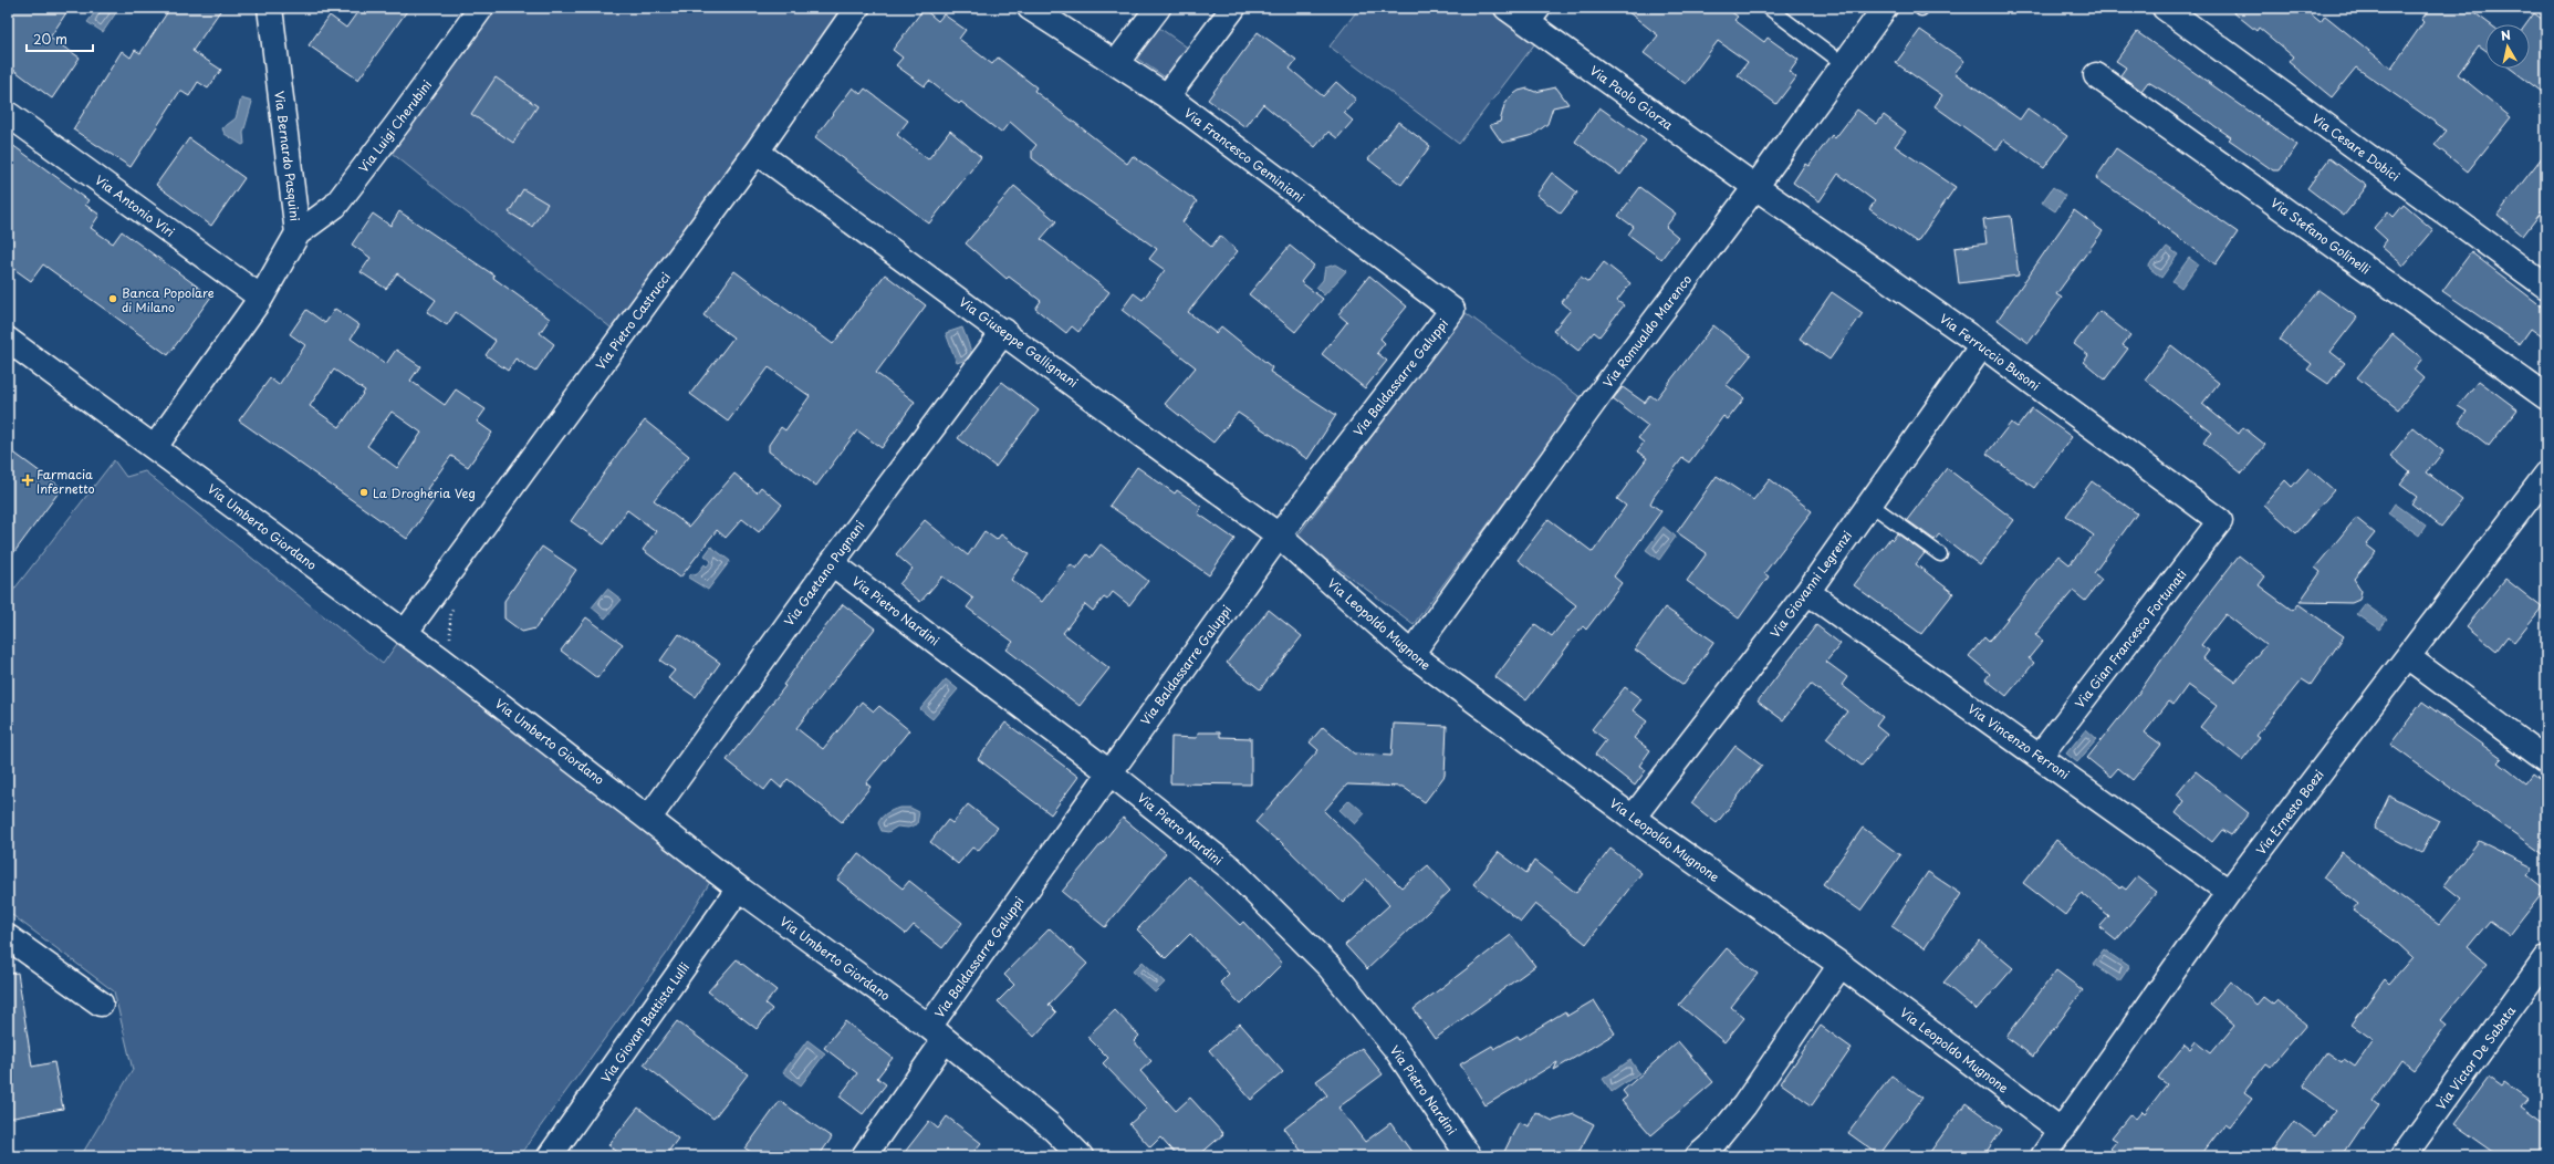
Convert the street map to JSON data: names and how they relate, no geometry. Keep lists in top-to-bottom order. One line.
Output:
{"streets":{"street":["Via Paolo Giorza","Via Luigi Cherubini","Via Cesare Dobici","Via Francesco Geminiani","Via Bernardo Pasquini","Via Antonio Viri","Via Stefano Golinelli","Via Pietro Castrucci","Via Romualdo Marenco","Via Giuseppe Gallignani","Via Ferruccio Busoni","Via Baldassarre Galuppi","Via Umberto Giordano","Via Gaetano Pugnani","Via Giovanni Legrenzi","Via Pietro Nardini","Via Leopoldo Mugnone","Via Gian Francesco Fortunati","Via Vincenzo Ferroni","Via Ernesto Boezi","Via Giovan Battista Lulli","Via Victor De Sabata"]},"crossings":[["Via Paolo Giorza","Via Romualdo Marenco"],["Via Paolo Giorza","Via Ferruccio Busoni"],["Via Luigi Cherubini","Via Bernardo Pasquini"],["Via Francesco Geminiani","Via Baldassarre Galuppi"],["Via Bernardo Pasquini","Via Antonio Viri"],["Via Bernardo Pasquini","Via Umberto Giordano"],["Via Pietro Castrucci","Via Giuseppe Gallignani"],["Via Pietro Castrucci","Via Umberto Giordano"],["Via Romualdo Marenco","Via Ferruccio Busoni"],["Via Romualdo Marenco","Via Leopoldo Mugnone"],["Via Giuseppe Gallignani","Via Baldassarre Galuppi"],["Via Giuseppe Gallignani","Via Gaetano Pugnani"],["Via Giuseppe Gallignani","Via Leopoldo Mugnone"],["Via Ferruccio Busoni","Via Giovanni Legrenzi"],["Via Ferruccio Busoni","Via Gian Francesco Fortunati"],["Via Baldassarre Galuppi","Via Umberto Giordano"],["Via Baldassarre Galuppi","Via Pietro Nardini"],["Via Baldassarre Galuppi","Via Leopoldo Mugnone"],["Via Umberto Giordano","Via Gaetano Pugnani"],["Via Umberto Giordano","Via Giovan Battista Lulli"],["Via Gaetano Pugnani","Via Pietro Nardini"],["Via Giovanni Legrenzi","Via Leopoldo Mugnone"],["Via Giovanni Legrenzi","Via Vincenzo Ferroni"],["Via Leopoldo Mugnone","Via Ernesto Boezi"],["Via Gian Francesco Fortunati","Via Vincenzo Ferroni"],["Via Vincenzo Ferroni","Via Ernesto Boezi"]],"places":{"other":["Banca Popolare di Milano","La Drogheria Veg"],"health":["Farmacia Infernetto"]},"scale_bar":"20 m","north":"top"}
